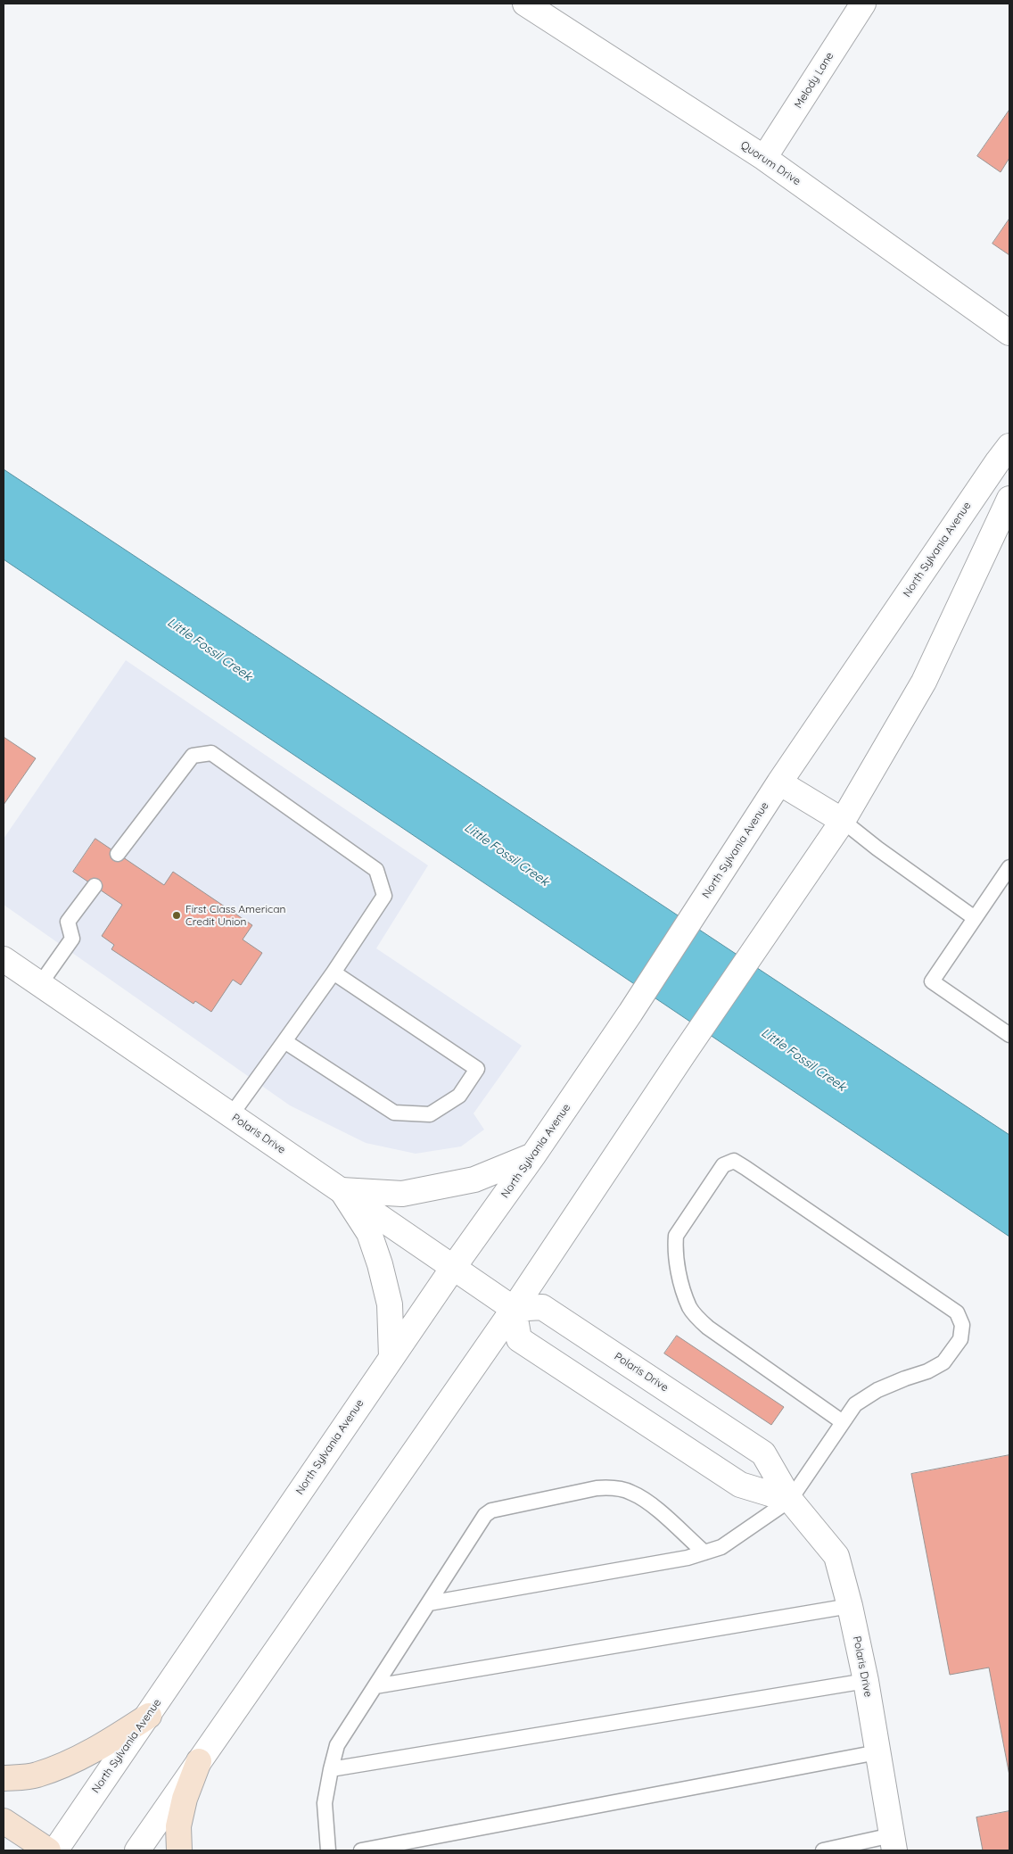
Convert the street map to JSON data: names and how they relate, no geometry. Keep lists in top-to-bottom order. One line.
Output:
{"streets":{"street":["Melody Lane","Quorum Drive","North Sylvania Avenue","Polaris Drive"]},"crossings":[["Melody Lane","Quorum Drive"],["North Sylvania Avenue","Polaris Drive"]],"water":["Little Fossil Creek"],"places":["First Class American Credit Union"]}
